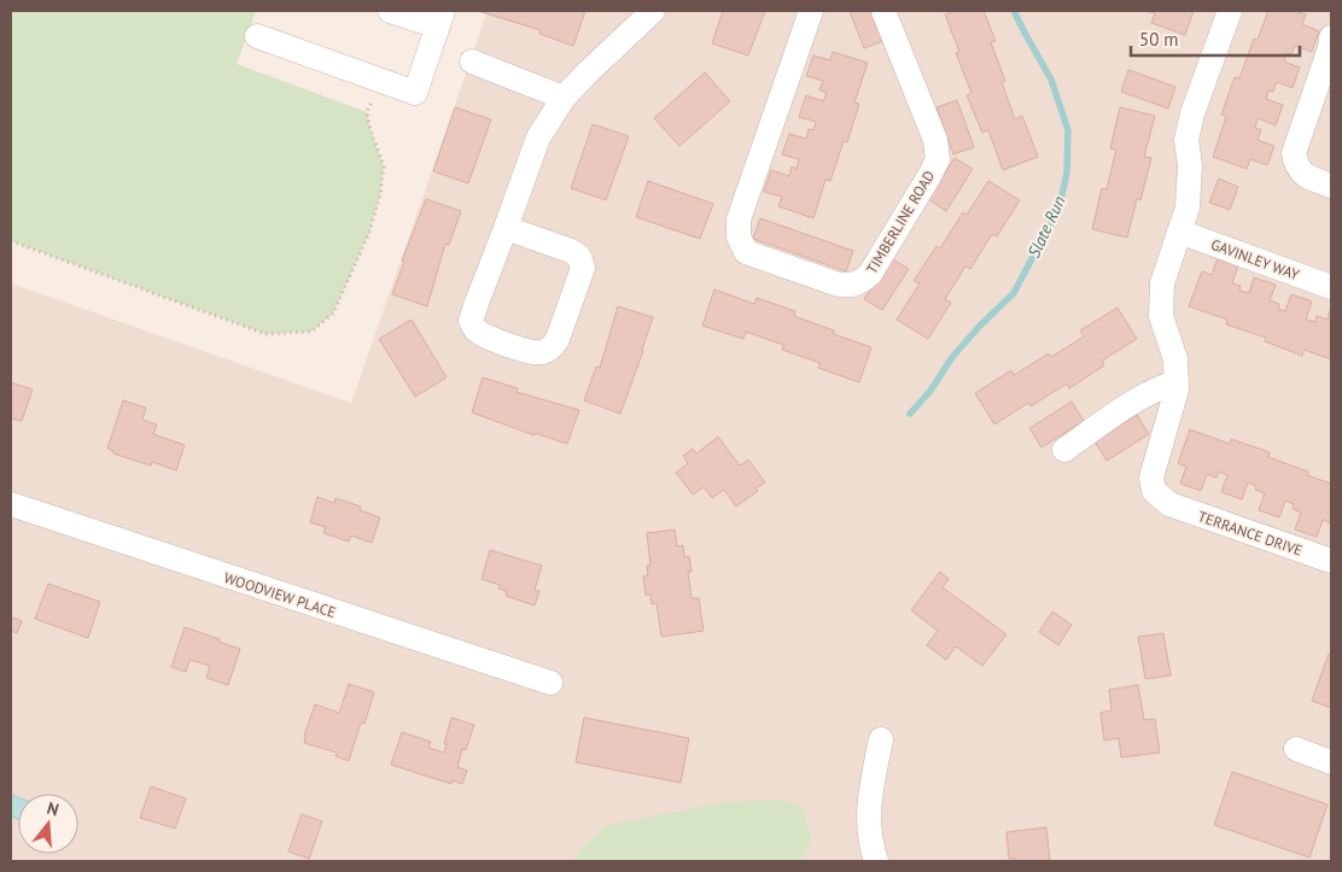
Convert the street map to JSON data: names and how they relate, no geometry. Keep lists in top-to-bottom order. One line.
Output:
{"streets":{"street":["TIMBERLINE ROAD","GAVINLEY WAY","TERRANCE DRIVE","WOODVIEW PLACE"]},"water":["Slate Run"],"scale_bar":"50 m","north":"top"}
